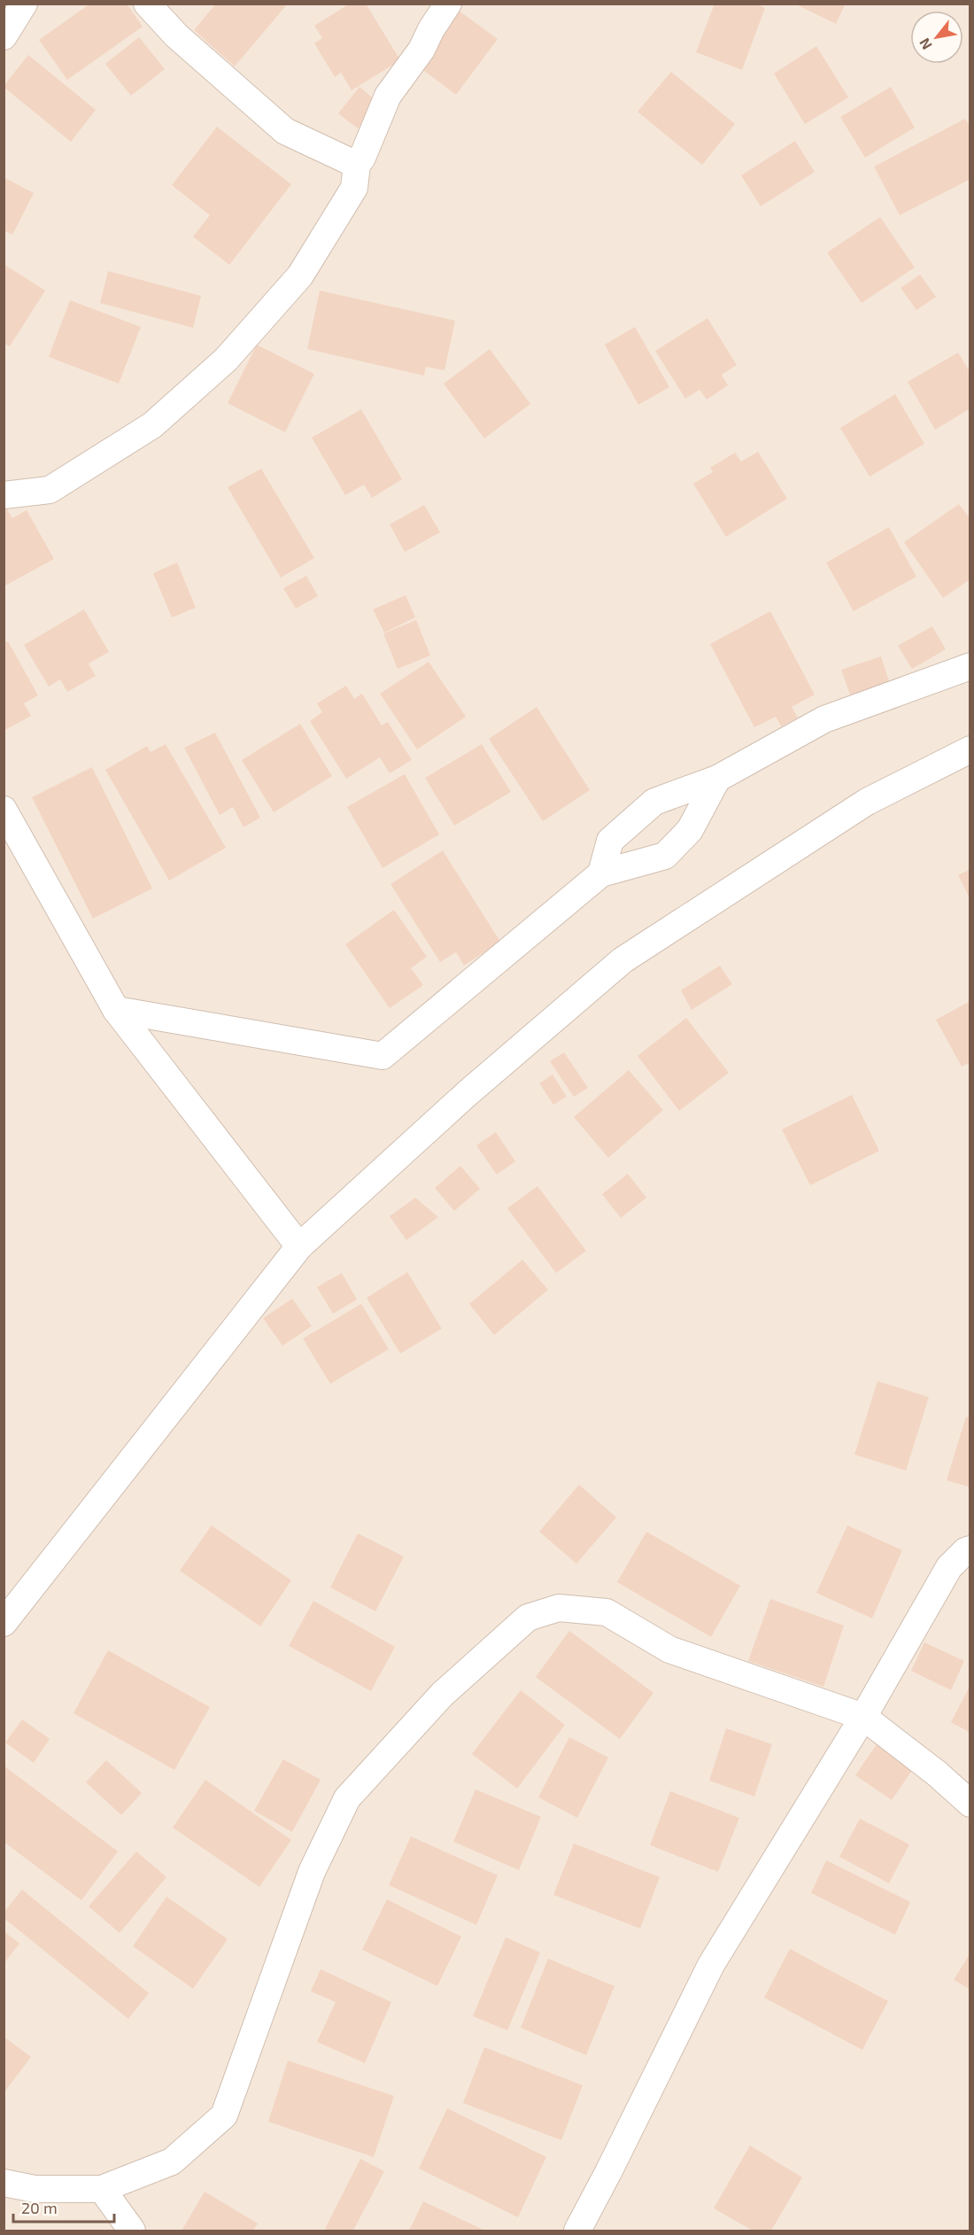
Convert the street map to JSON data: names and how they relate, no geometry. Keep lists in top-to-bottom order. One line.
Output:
{"scale_bar":"20 m","north":"bottom left"}
